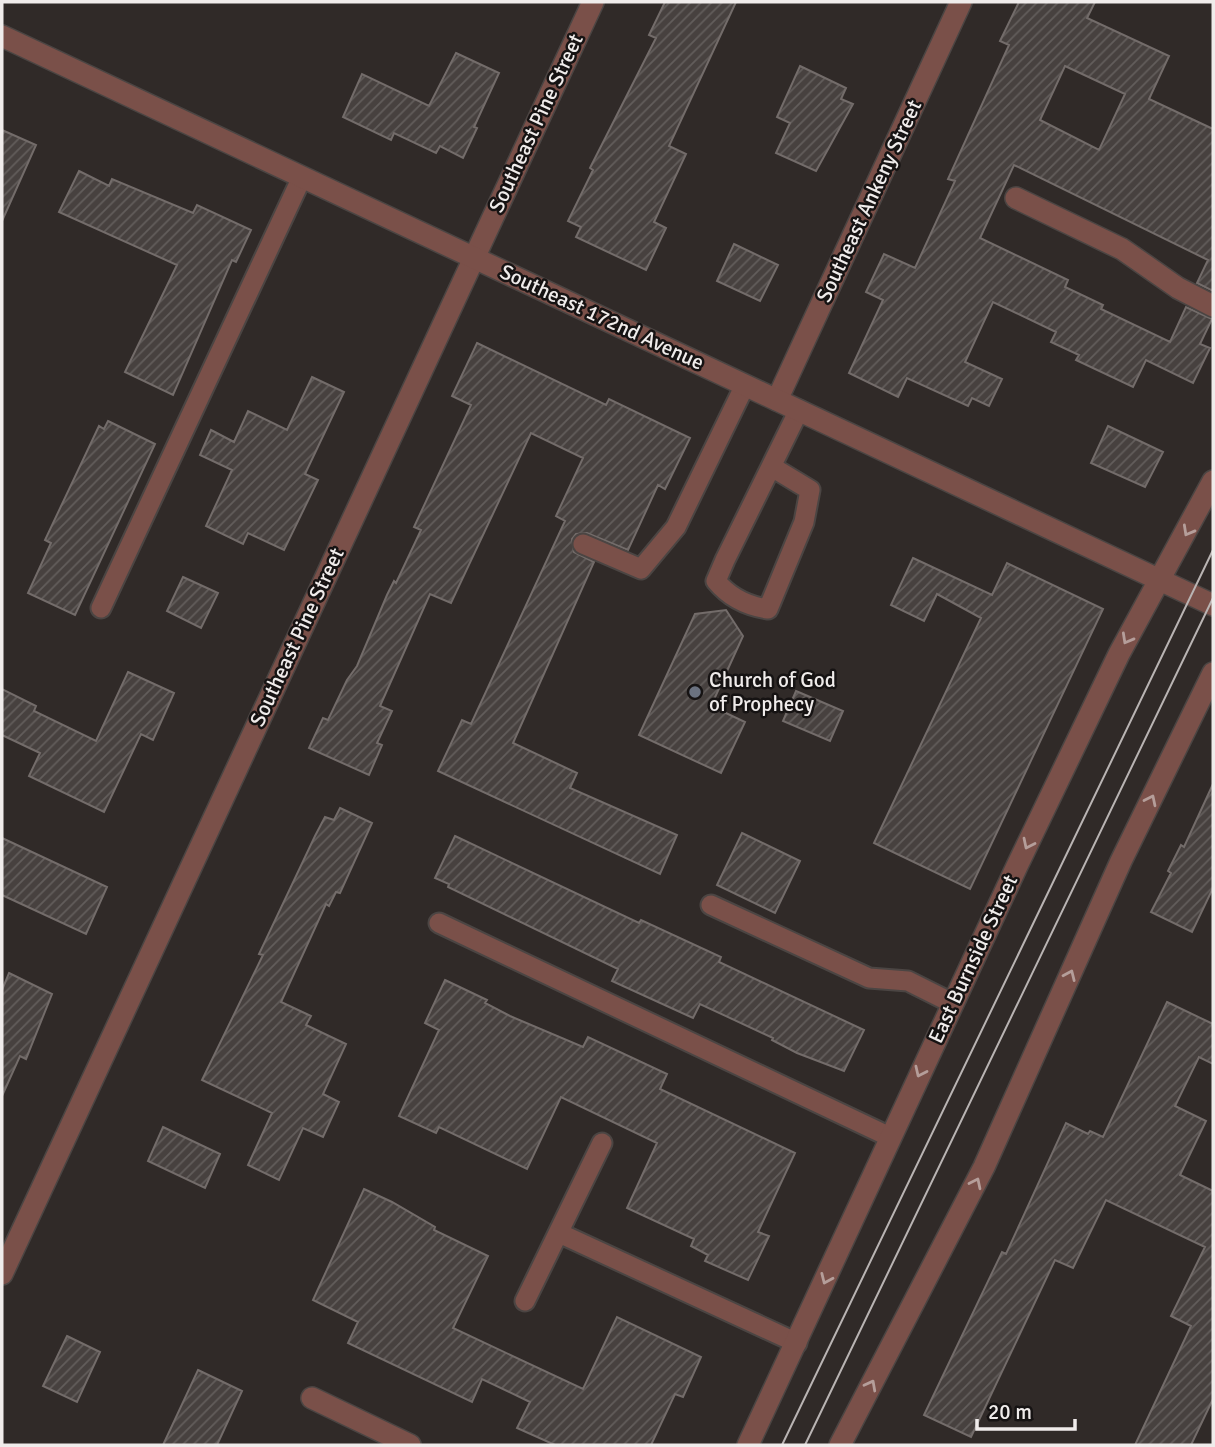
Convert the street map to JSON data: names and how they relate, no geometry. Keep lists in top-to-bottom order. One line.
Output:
{"streets":{"street":["Southeast Pine Street","Southeast Ankeny Street","Southeast 172nd Avenue","East Burnside Street"]},"crossings":[["Southeast Pine Street","Southeast 172nd Avenue"],["Southeast Ankeny Street","Southeast 172nd Avenue"],["Southeast 172nd Avenue","East Burnside Street"]],"places":["Church of God of Prophecy"],"scale_bar":"20 m"}
